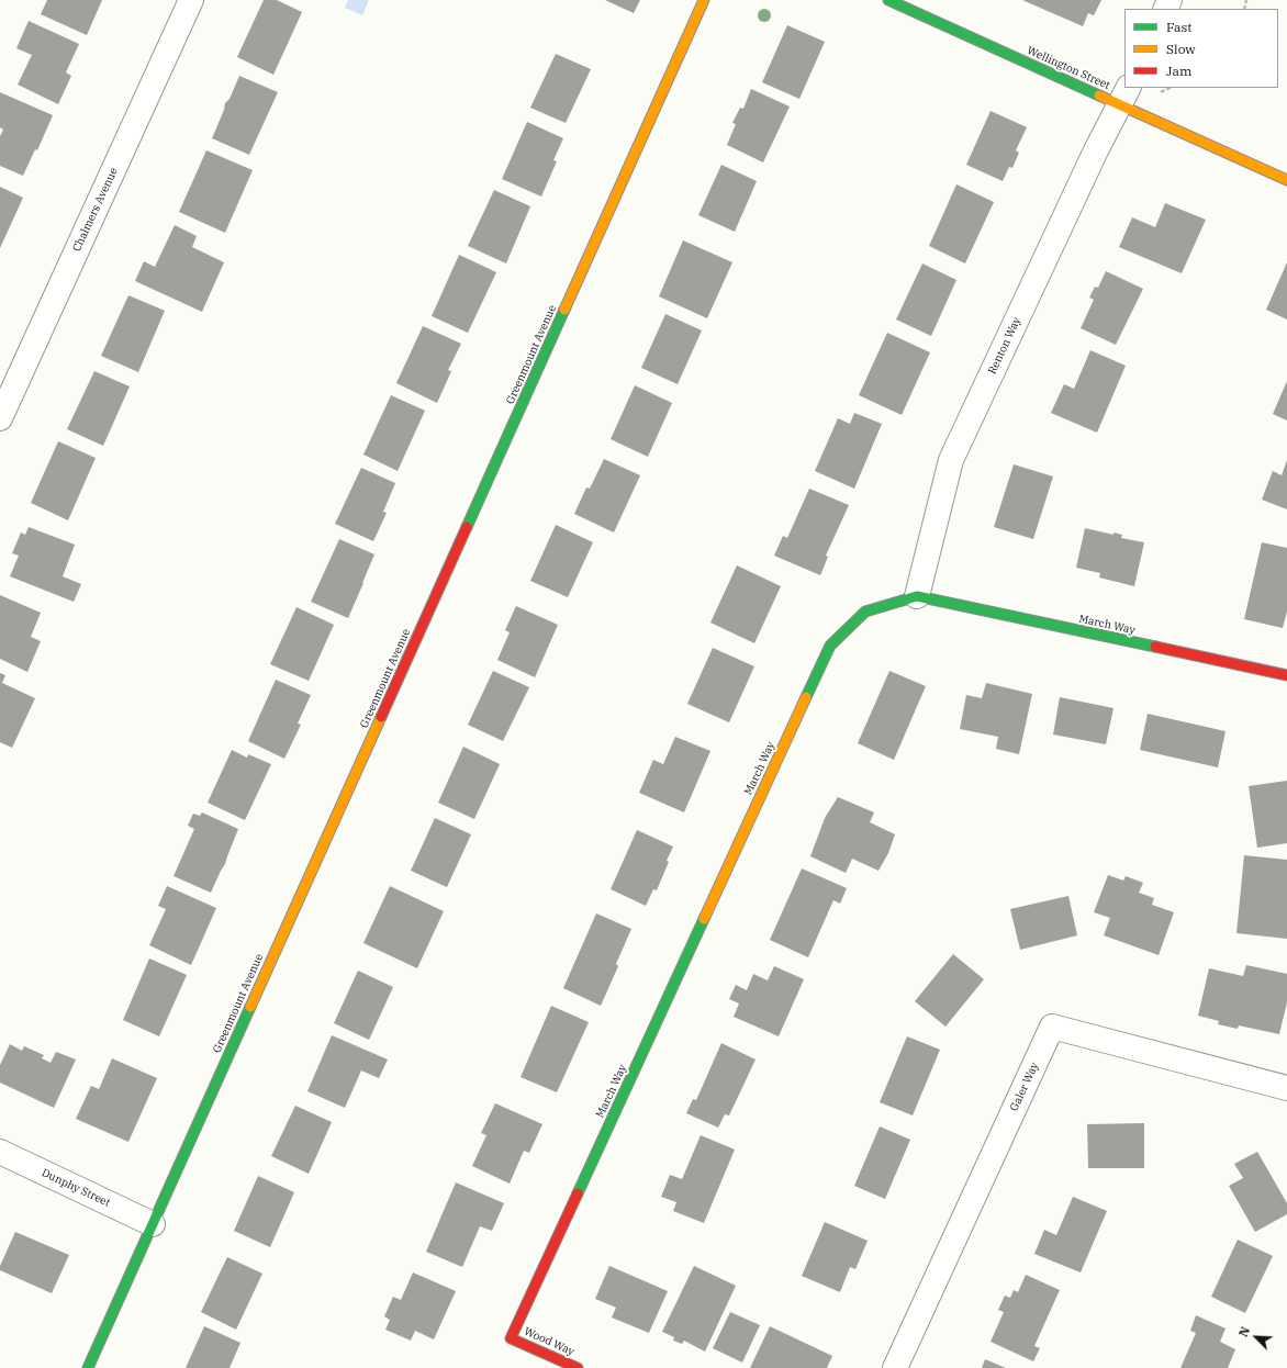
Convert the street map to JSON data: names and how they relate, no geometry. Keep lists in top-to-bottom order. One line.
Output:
{"streets":{"street":["Wellington Street","Chalmers Avenue","Renton Way","Greenmount Avenue","March Way","Galer Way","Dunphy Street","Wood Way"]},"crossings":[["Wellington Street","Renton Way"],["Renton Way","March Way"],["Greenmount Avenue","Dunphy Street"],["March Way","Wood Way"]],"legend":["Fast","Slow","Jam"],"north":"top left"}
